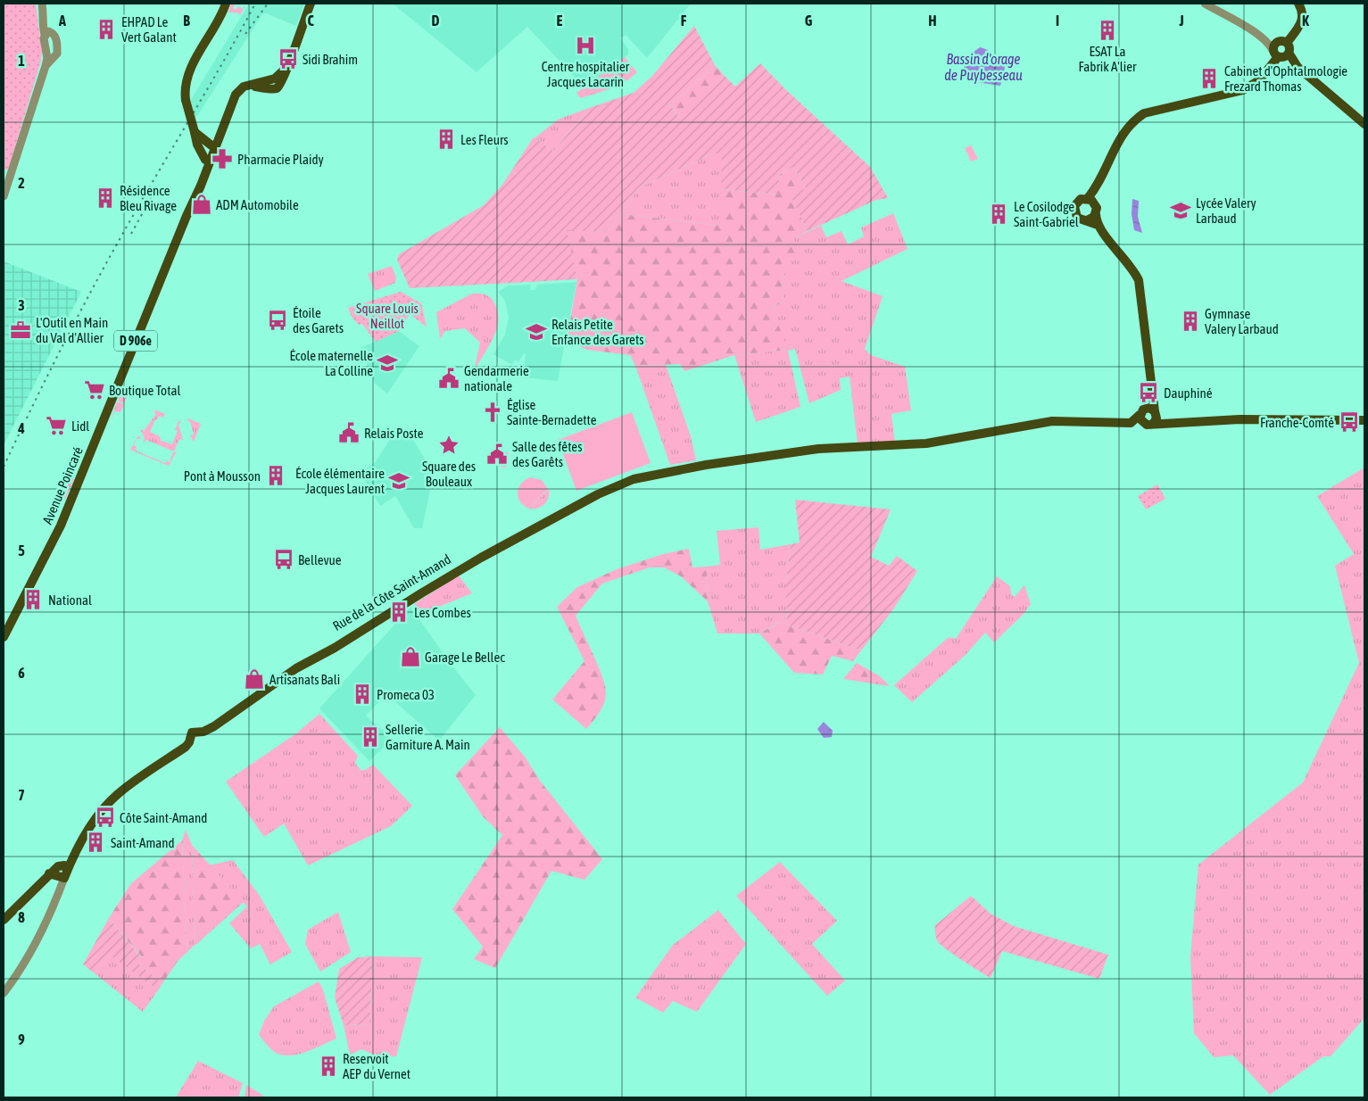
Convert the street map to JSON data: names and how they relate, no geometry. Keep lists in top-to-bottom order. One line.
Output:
{"streets":{"main road":["D 906e","Avenue Poincaré","Rue de la Côte Saint-Amand"]},"water":["Bassin d'orage de Puybesseau"],"parks":["Square Louis Neillot"],"places":{"building":["EHPAD Le Vert Galant","ESAT La Fabrik A'lier","Cabinet d'Ophtalmologie Frezard Thomas","Les Fleurs","Résidence Bleu Rivage","Le Cosilodge Saint-Gabriel","Gymnase Valery Larbaud","Pont à Mousson","National","Les Combes","Promeca 03","Sellerie Garniture A. Main","Saint-Amand","Reservoit AEP du Vernet"],"hospital":["Centre hospitalier Jacques Lacarin"],"bus stop":["Sidi Brahim","Étoile des Garets","Dauphiné","Franche-Comté","Bellevue","Côte Saint-Amand"],"pharmacy":["Pharmacie Plaidy"],"shop":["ADM Automobile","Garage Le Bellec","Artisanats Bali"],"school or university":["Lycée Valery Larbaud","Relais Petite Enfance des Garets","École maternelle La Colline","École élémentaire Jacques Laurent"],"office":["L'Outil en Main du Val d'Allier"],"public building":["Gendarmerie nationale","Relais Poste","Salle des fêtes des Garêts"],"supermarket":["Boutique Total","Lidl"],"church":["Église Sainte-Bernadette"],"place":["Square des Bouleaux"]},"grid":{"columns":["A","B","C","D","E","F","G","H","I","J","K"],"rows":["1","2","3","4","5","6","7","8","9"]}}
